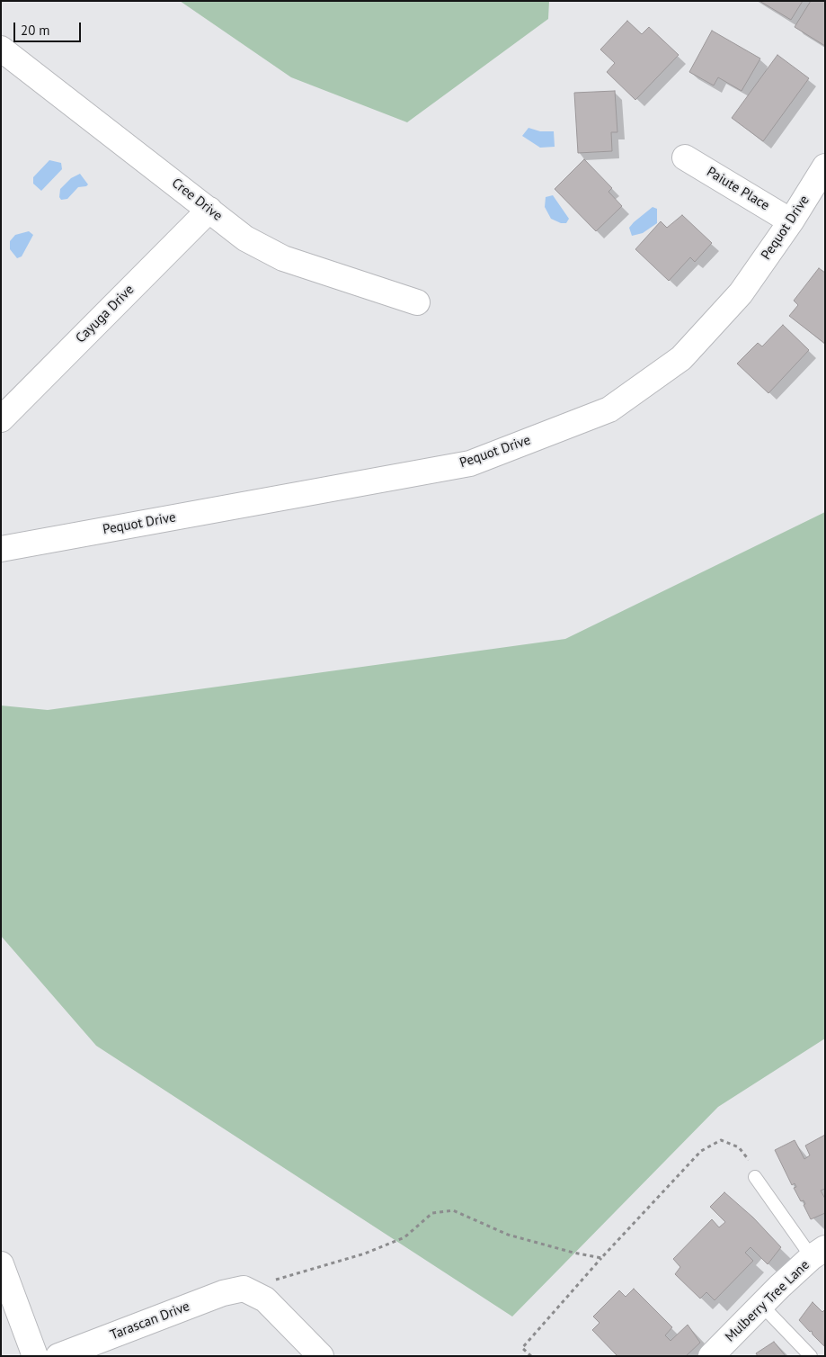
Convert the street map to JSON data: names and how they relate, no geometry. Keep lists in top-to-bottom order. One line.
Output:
{"streets":{"street":["Paiute Place","Cree Drive","Pequot Drive","Cayuga Drive","Mulberry Tree Lane","Tarascan Drive"]},"crossings":[["Paiute Place","Pequot Drive"],["Cree Drive","Cayuga Drive"]],"scale_bar":"20 m"}
